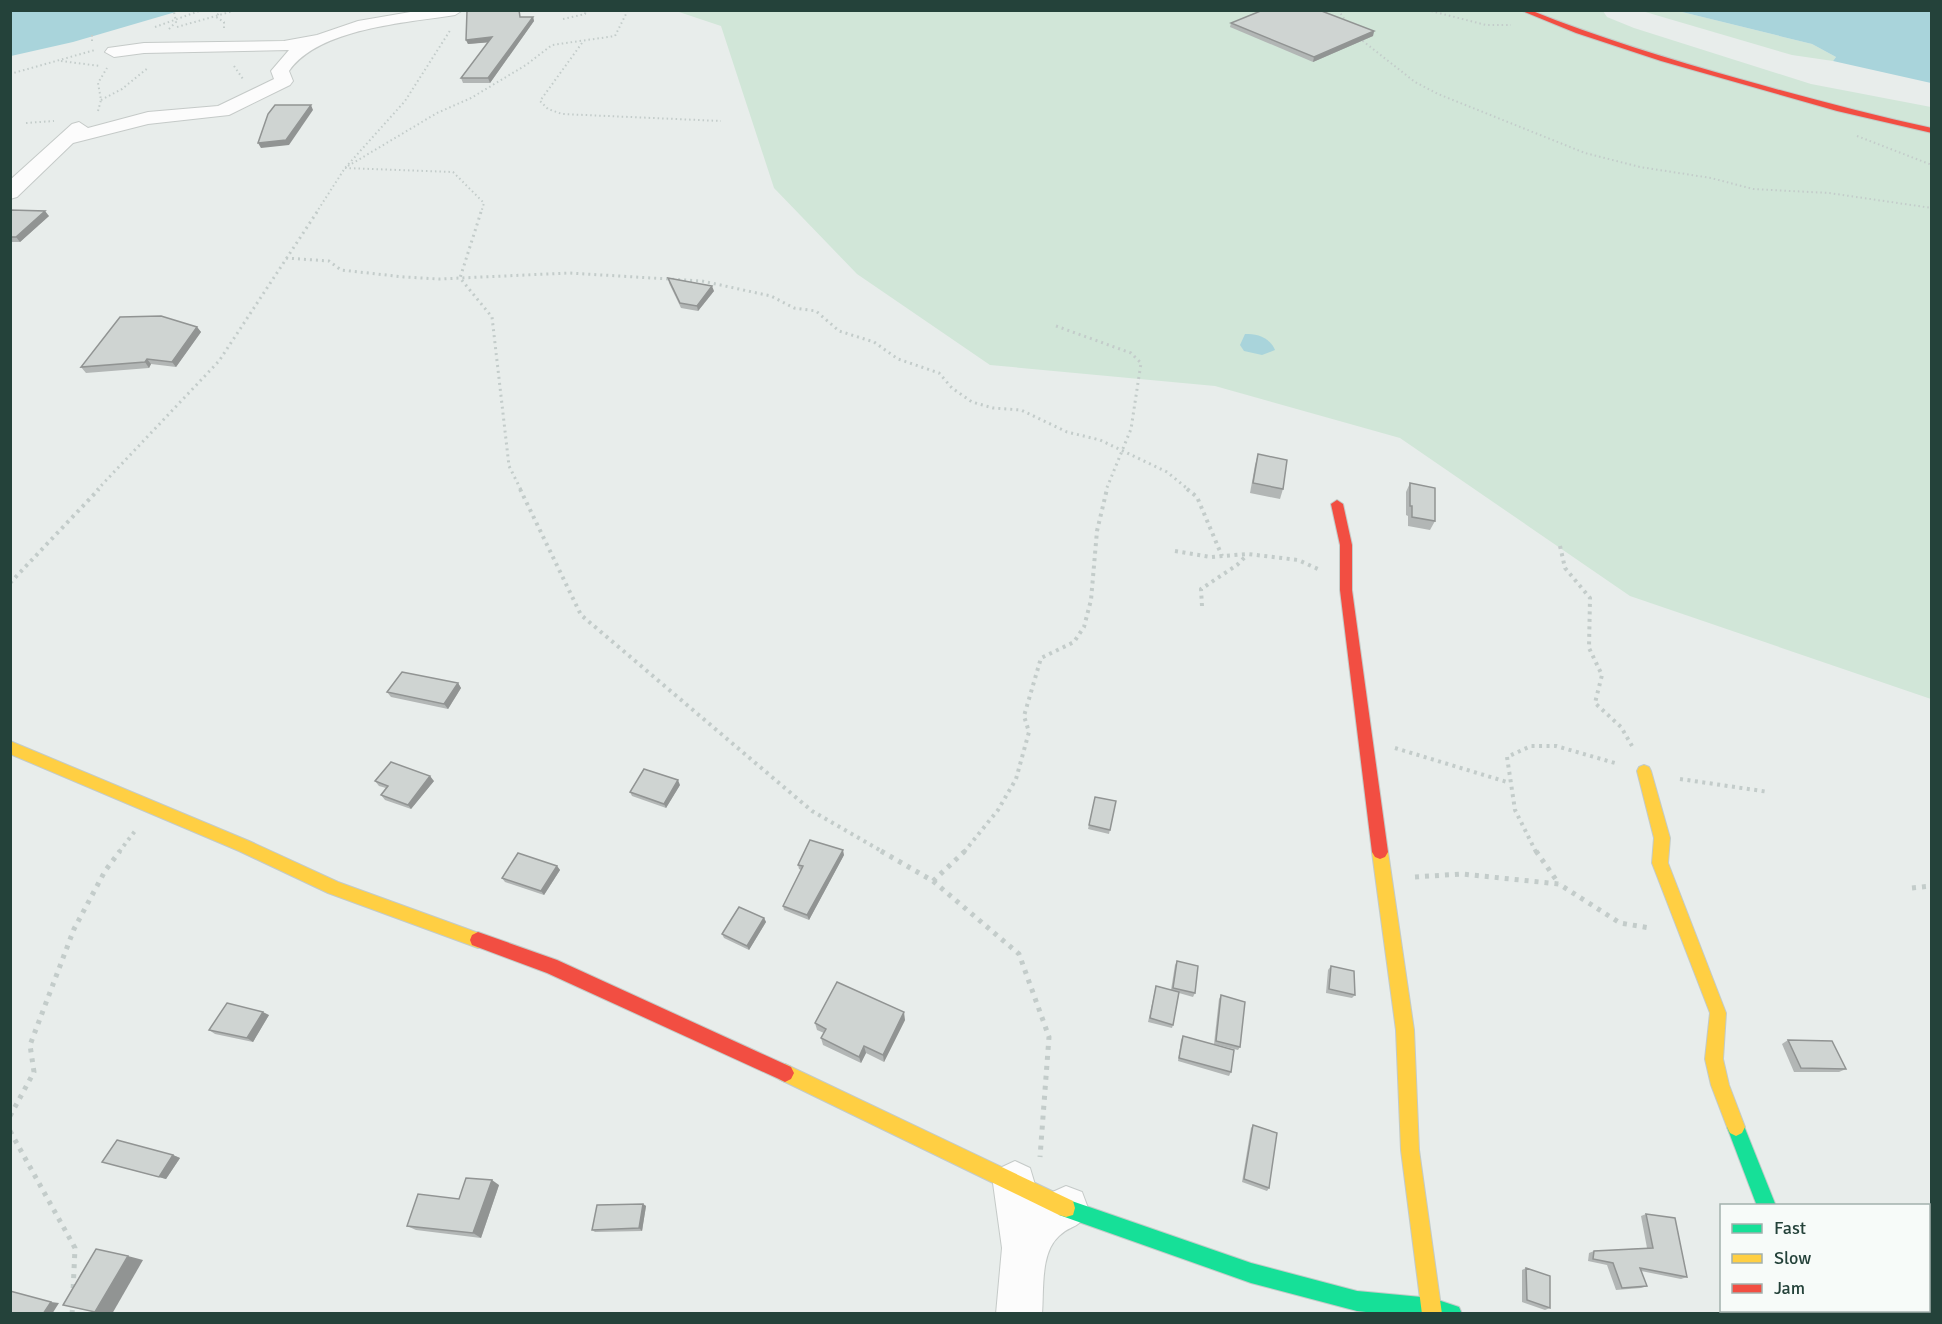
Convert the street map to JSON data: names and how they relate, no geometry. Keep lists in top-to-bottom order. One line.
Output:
{"legend":["Fast","Slow","Jam"]}
